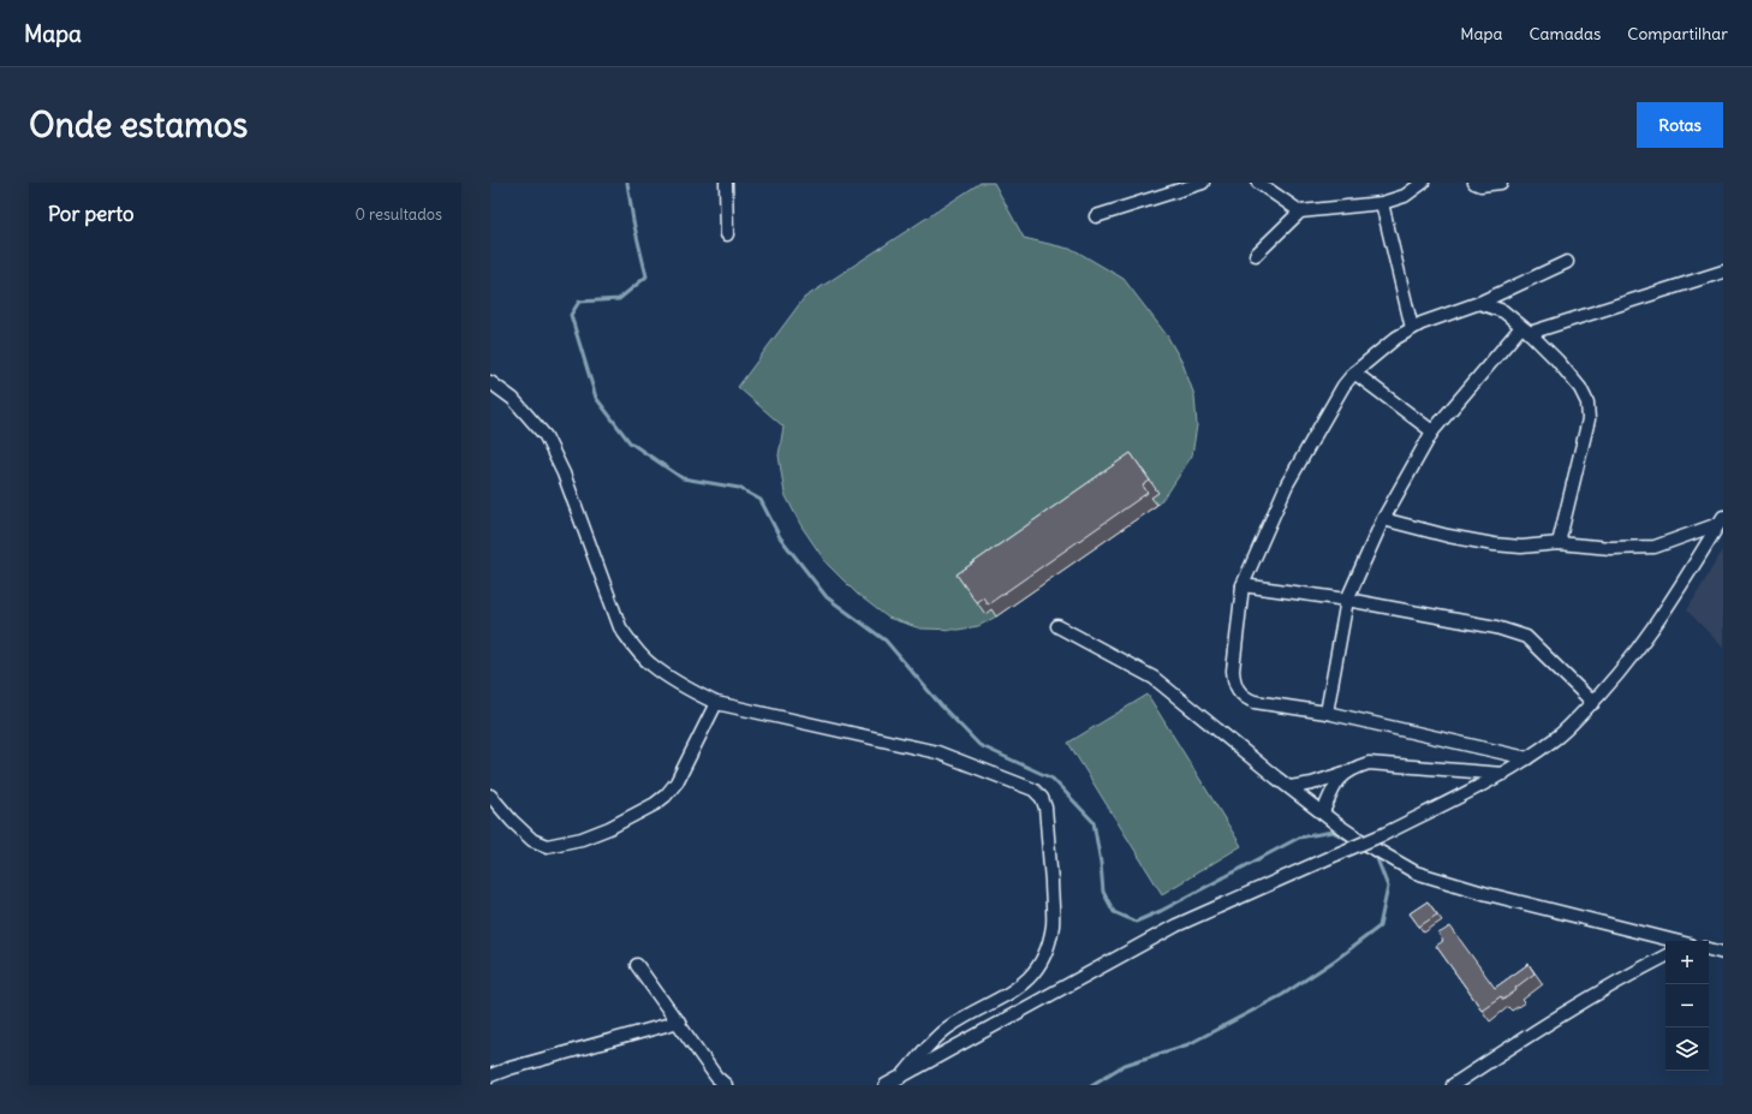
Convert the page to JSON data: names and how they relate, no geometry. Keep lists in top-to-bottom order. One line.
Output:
{"page":{"header":"Mapa","nav":["Mapa","Camadas","Compartilhar"],"buttons":"Rotas","title":"Onde estamos","heading":["Por perto","0 resultados"],"map_buttons":["+","−"]}}
